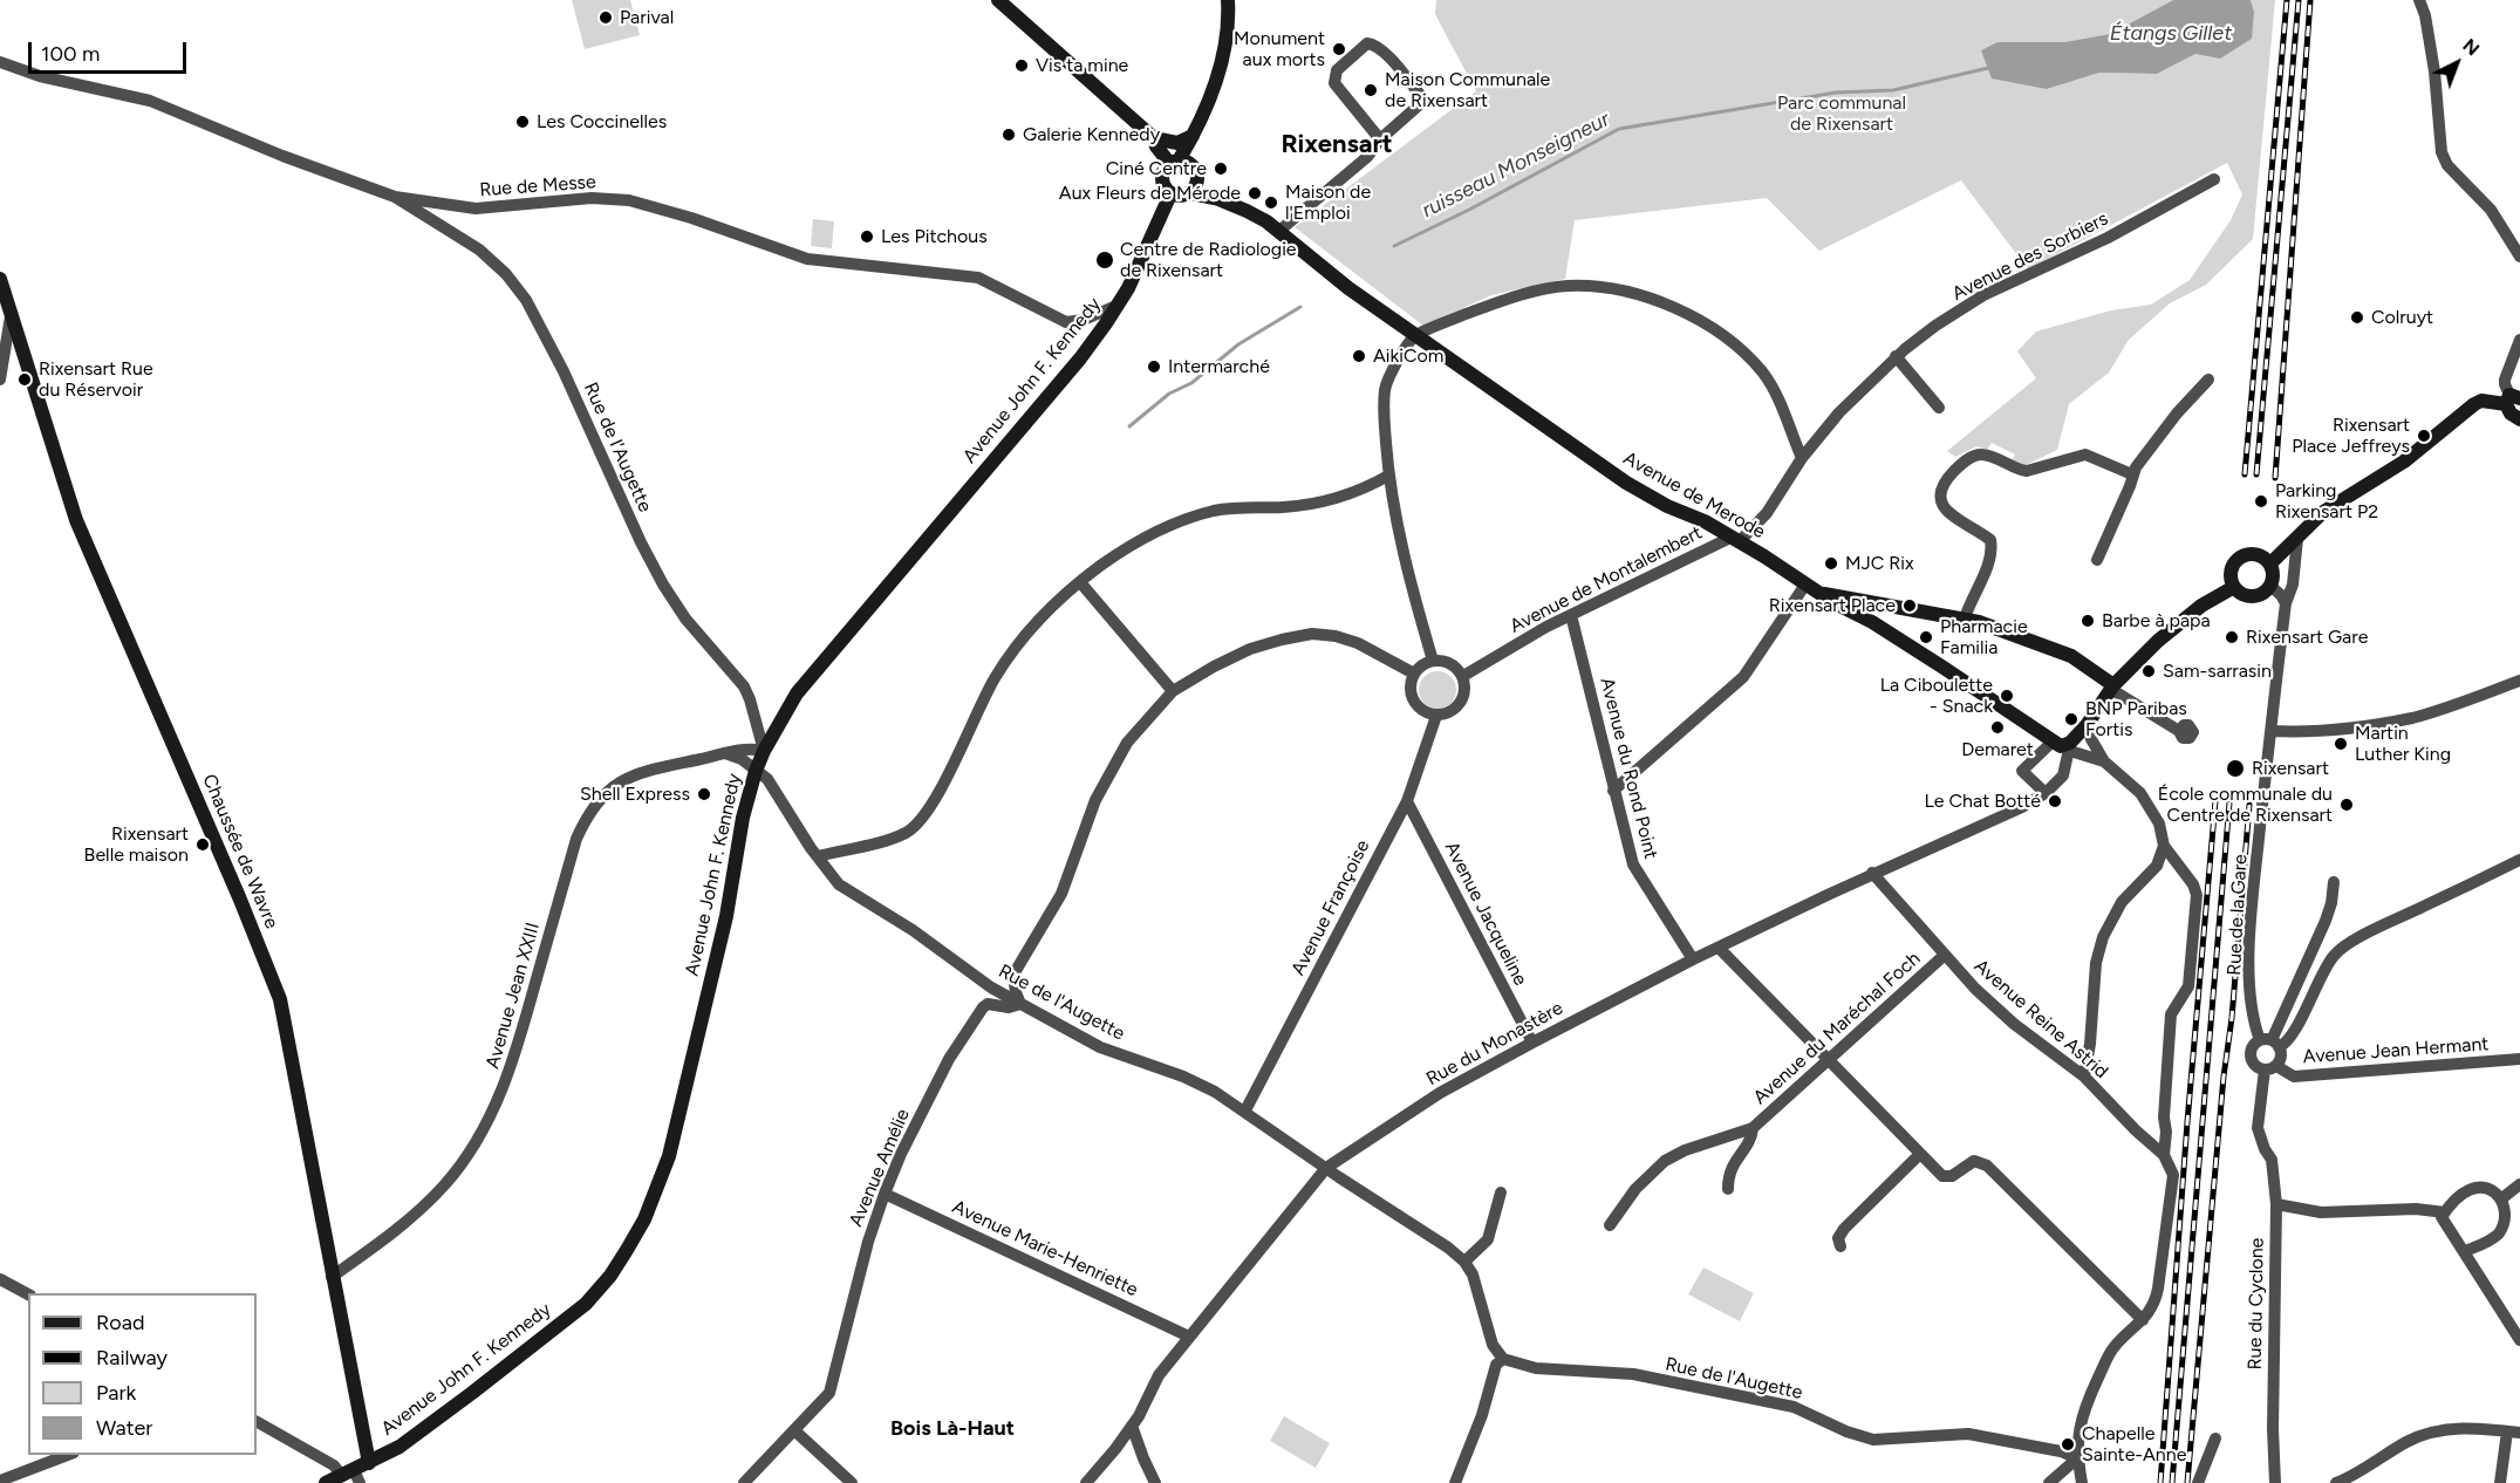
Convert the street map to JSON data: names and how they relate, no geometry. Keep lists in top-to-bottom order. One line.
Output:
{"streets":{"street":["Rue de Messe","Avenue des Sorbiers","Avenue John F. Kennedy","Rue de l'Augette","Avenue de Merode","Avenue de Montalembert","Avenue du Rond Point","Chaussée de Wavre","Avenue Françoise","Avenue Jacqueline","Rue de la Gare","Avenue Jean XXIII","Avenue Reine Astrid","Avenue du Maréchal Foch","Rue du Monastère","Avenue Jean Hermant","Avenue Amélie","Avenue Marie-Henriette","Rue du Cyclone"]},"crossings":[["Rue de Messe","Avenue John F. Kennedy"],["Rue de Messe","Rue de l'Augette"],["Avenue des Sorbiers","Avenue de Merode"],["Avenue des Sorbiers","Avenue de Montalembert"],["Avenue John F. Kennedy","Rue de l'Augette"],["Avenue John F. Kennedy","Avenue de Merode"],["Avenue John F. Kennedy","Chaussée de Wavre"],["Avenue John F. Kennedy","Avenue Jean XXIII"],["Rue de l'Augette","Avenue Françoise"],["Rue de l'Augette","Avenue Jean XXIII"],["Rue de l'Augette","Rue du Monastère"],["Rue de l'Augette","Avenue Amélie"],["Avenue de Merode","Avenue de Montalembert"],["Avenue de Montalembert","Avenue du Rond Point"],["Avenue de Montalembert","Avenue Françoise"],["Avenue du Rond Point","Rue du Monastère"],["Chaussée de Wavre","Avenue Jean XXIII"],["Avenue Françoise","Avenue Jacqueline"],["Avenue Jacqueline","Rue du Monastère"],["Rue de la Gare","Avenue Jean Hermant"],["Rue de la Gare","Rue du Cyclone"],["Avenue Reine Astrid","Avenue du Maréchal Foch"],["Avenue Reine Astrid","Rue du Monastère"],["Rue du Monastère","Avenue Marie-Henriette"],["Avenue Jean Hermant","Rue du Cyclone"],["Avenue Amélie","Avenue Marie-Henriette"]],"districts":["Rixensart","Bois Là-Haut"],"water":["Étangs Gillet","ruisseau Monseigneur"],"parks":["Parc communal de Rixensart"],"places":["Parival","Monument aux morts","Vis ta mine","Maison Communale de Rixensart","Les Coccinelles","Galerie Kennedy","Ciné Centre","Aux Fleurs de Mérode","Maison de l'Emploi","Les Pitchous","Centre de Radiologie de Rixensart","Colruyt","AikiCom","Intermarché","Rixensart Rue du Réservoir","Rixensart Place Jeffreys","Parking Rixensart P2","MJC Rix","Rixensart Place","Barbe à papa","Pharmacie Familia","Rixensart Gare","Sam-sarrasin","La Ciboulette - Snack","BNP Paribas Fortis","Demaret","Martin Luther King","Rixensart","Shell Express","Le Chat Botté","École communale du Centre de Rixensart","Rixensart Belle maison","Chapelle Sainte-Anne"],"legend":["Road","Railway","Park","Water"],"scale_bar":"100 m","north":"top right"}
